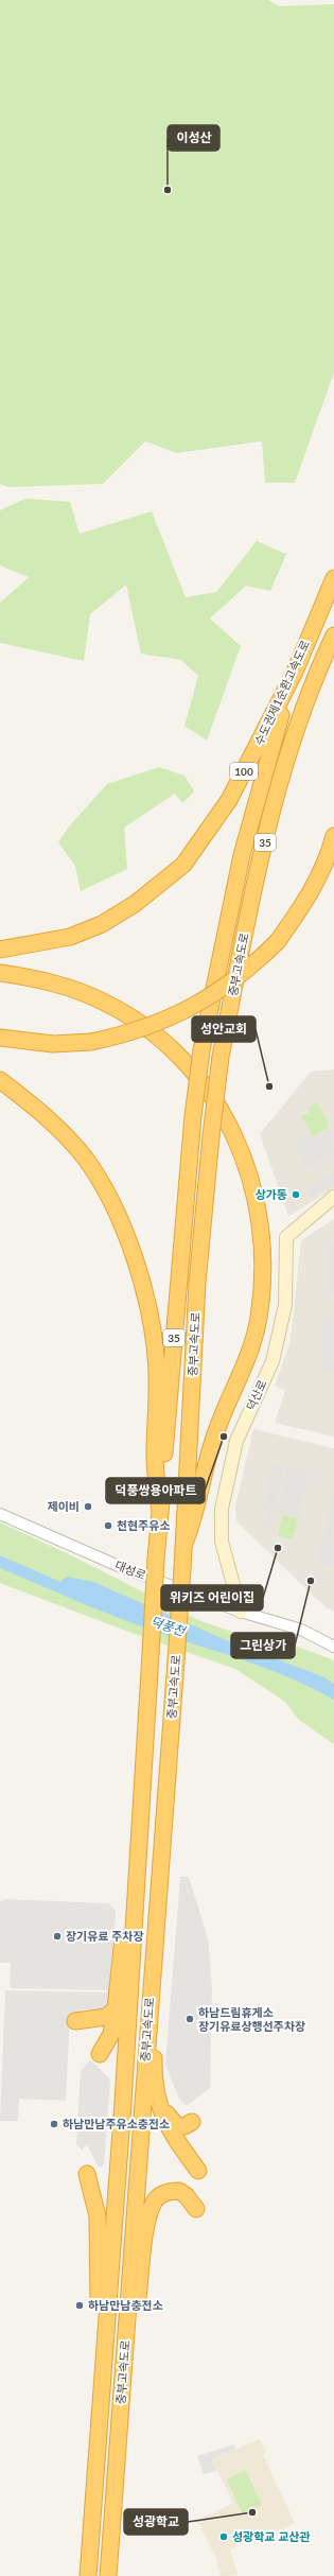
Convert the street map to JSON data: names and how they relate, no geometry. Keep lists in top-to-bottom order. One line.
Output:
{"streets":{"highway":["수도권제1순환고속도로","100","35","중부고속도로"],"main road":["덕산로"],"street":["대성로"]},"crossings":[["수도권제1순환고속도로","중부고속도로"],["덕산로","대성로"]],"water":["덕풍천"],"places":["이성산","성안교회","상가동","덕풍쌍용아파트","제이비","천현주유소","위키즈 어린이집","그린상가","장기유료 주차장","하남드림휴게소 장기유료상행선주차장","하남만남주유소충전소","하남만남충전소","성광학교","성광학교 교산관"]}
